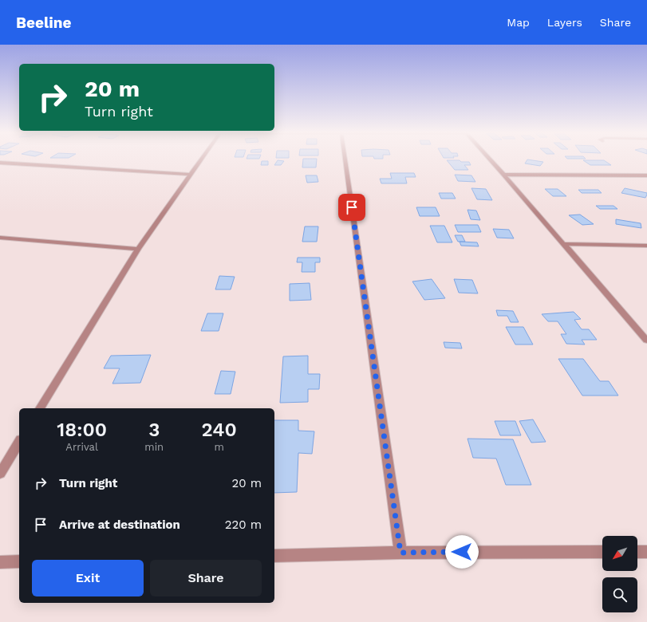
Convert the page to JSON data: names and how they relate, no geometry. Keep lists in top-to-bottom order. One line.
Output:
{"north":"bottom left","page":{"header":"Beeline","nav":["Map","Layers","Share"],"turn":["20 m","Turn right"],"eta":["18:00","Arrival","3","min","240","m"],"list":[{"name":"Turn right","value":"20 m"},{"name":"Arrive at destination","value":"220 m"}],"buttons":["Exit","Share"]}}
